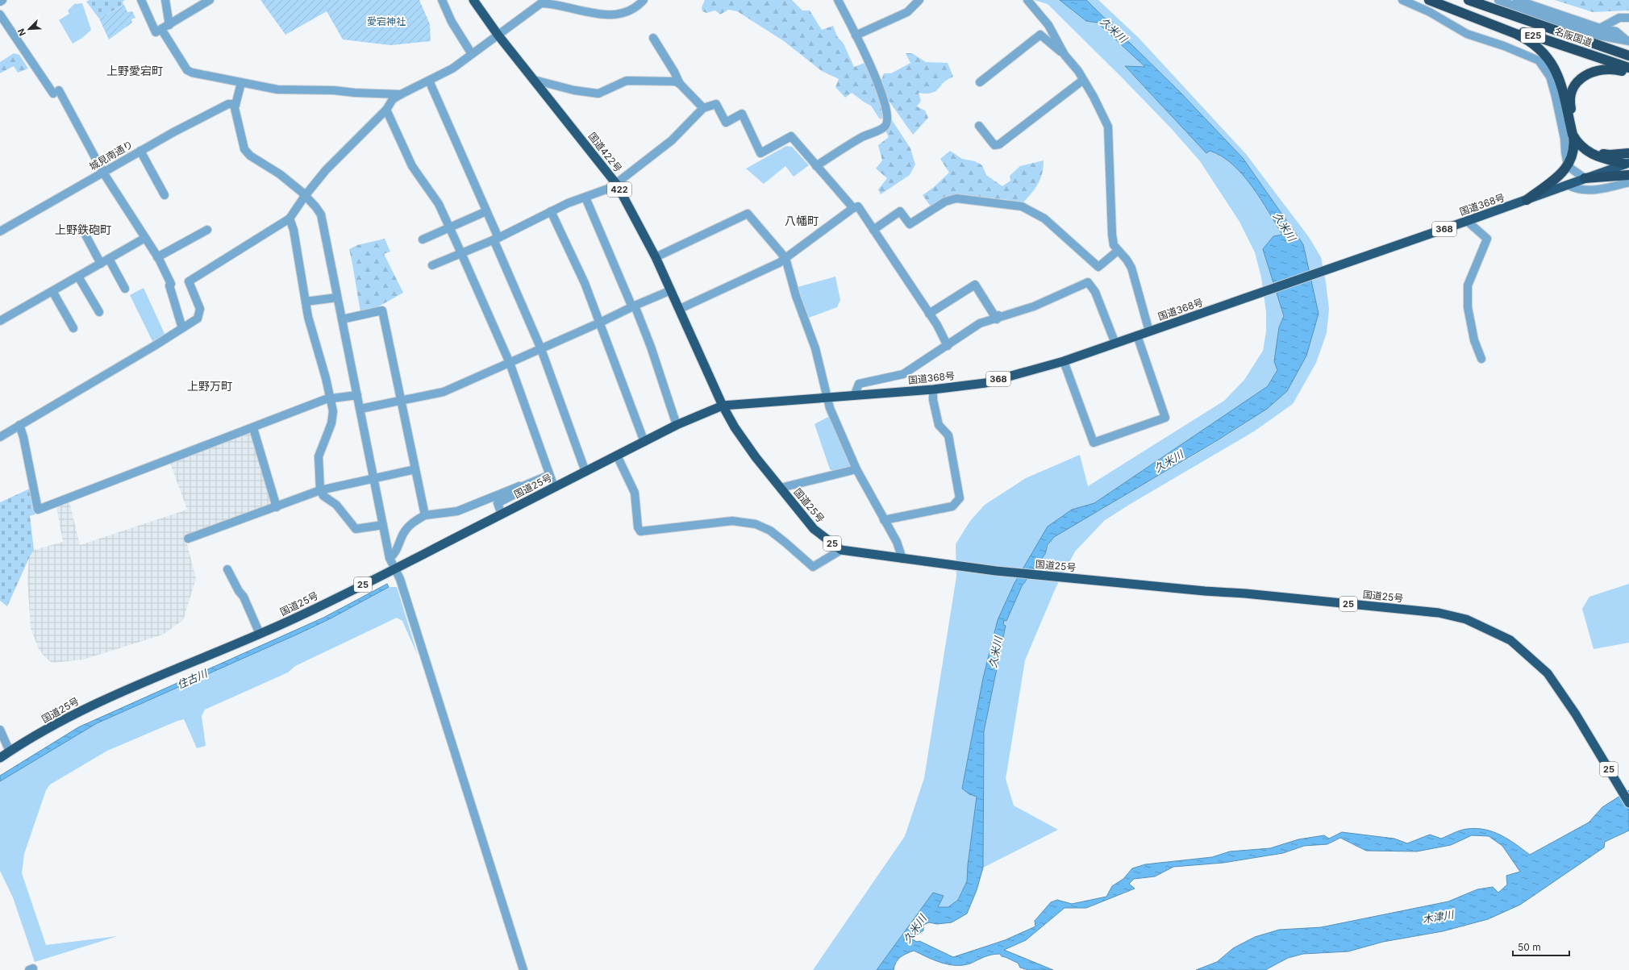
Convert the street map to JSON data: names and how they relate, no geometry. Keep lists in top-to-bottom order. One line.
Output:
{"streets":{"highway":["E25","名阪国道","国道422号","422","国道368号","368","国道25号","25"],"street":["城見南通り"]},"crossings":[["国道422号","国道368号"],["国道422号","国道25号"],["国道368号","国道25号"]],"districts":["上野愛宕町","八幡町","上野鉄砲町","上野万町"],"water":["久米川","住古川","木津川"],"parks":["愛宕神社"],"scale_bar":"50 m","north":"bottom left"}
